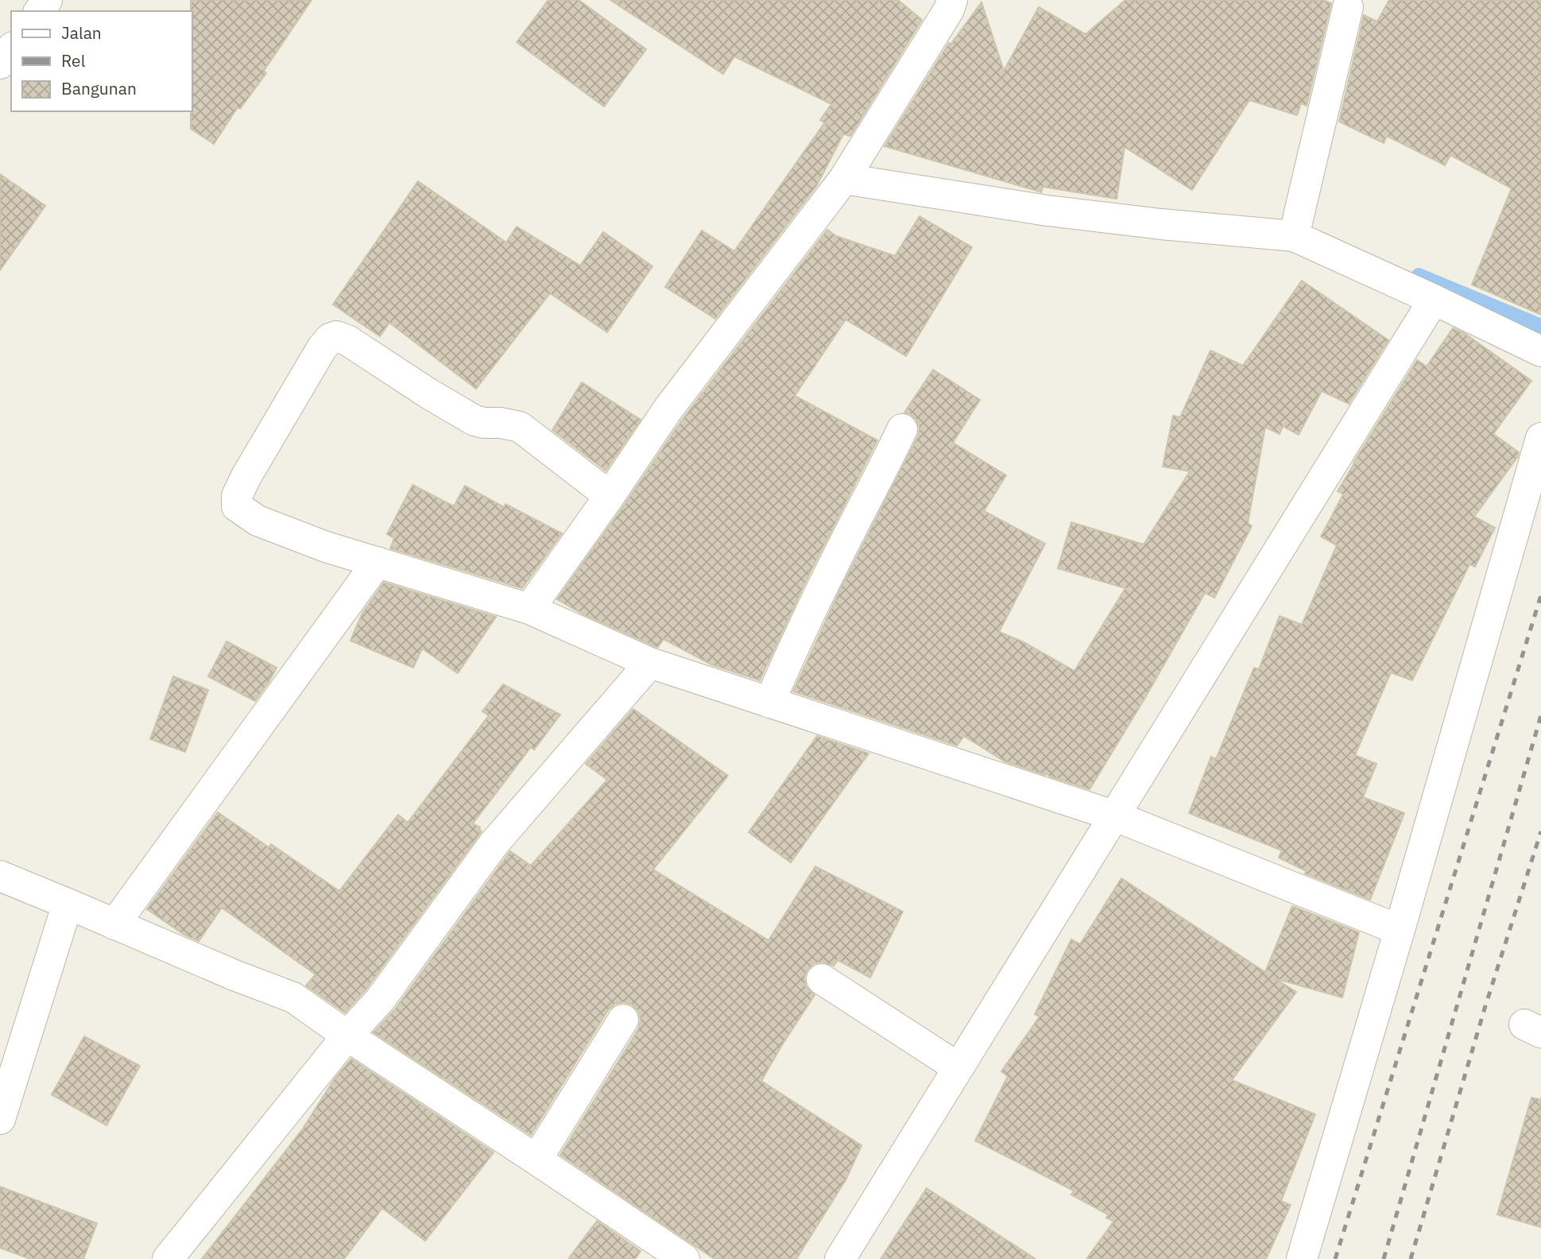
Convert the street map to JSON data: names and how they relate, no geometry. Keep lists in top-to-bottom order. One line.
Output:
{"legend":["Jalan","Rel","Bangunan"]}
